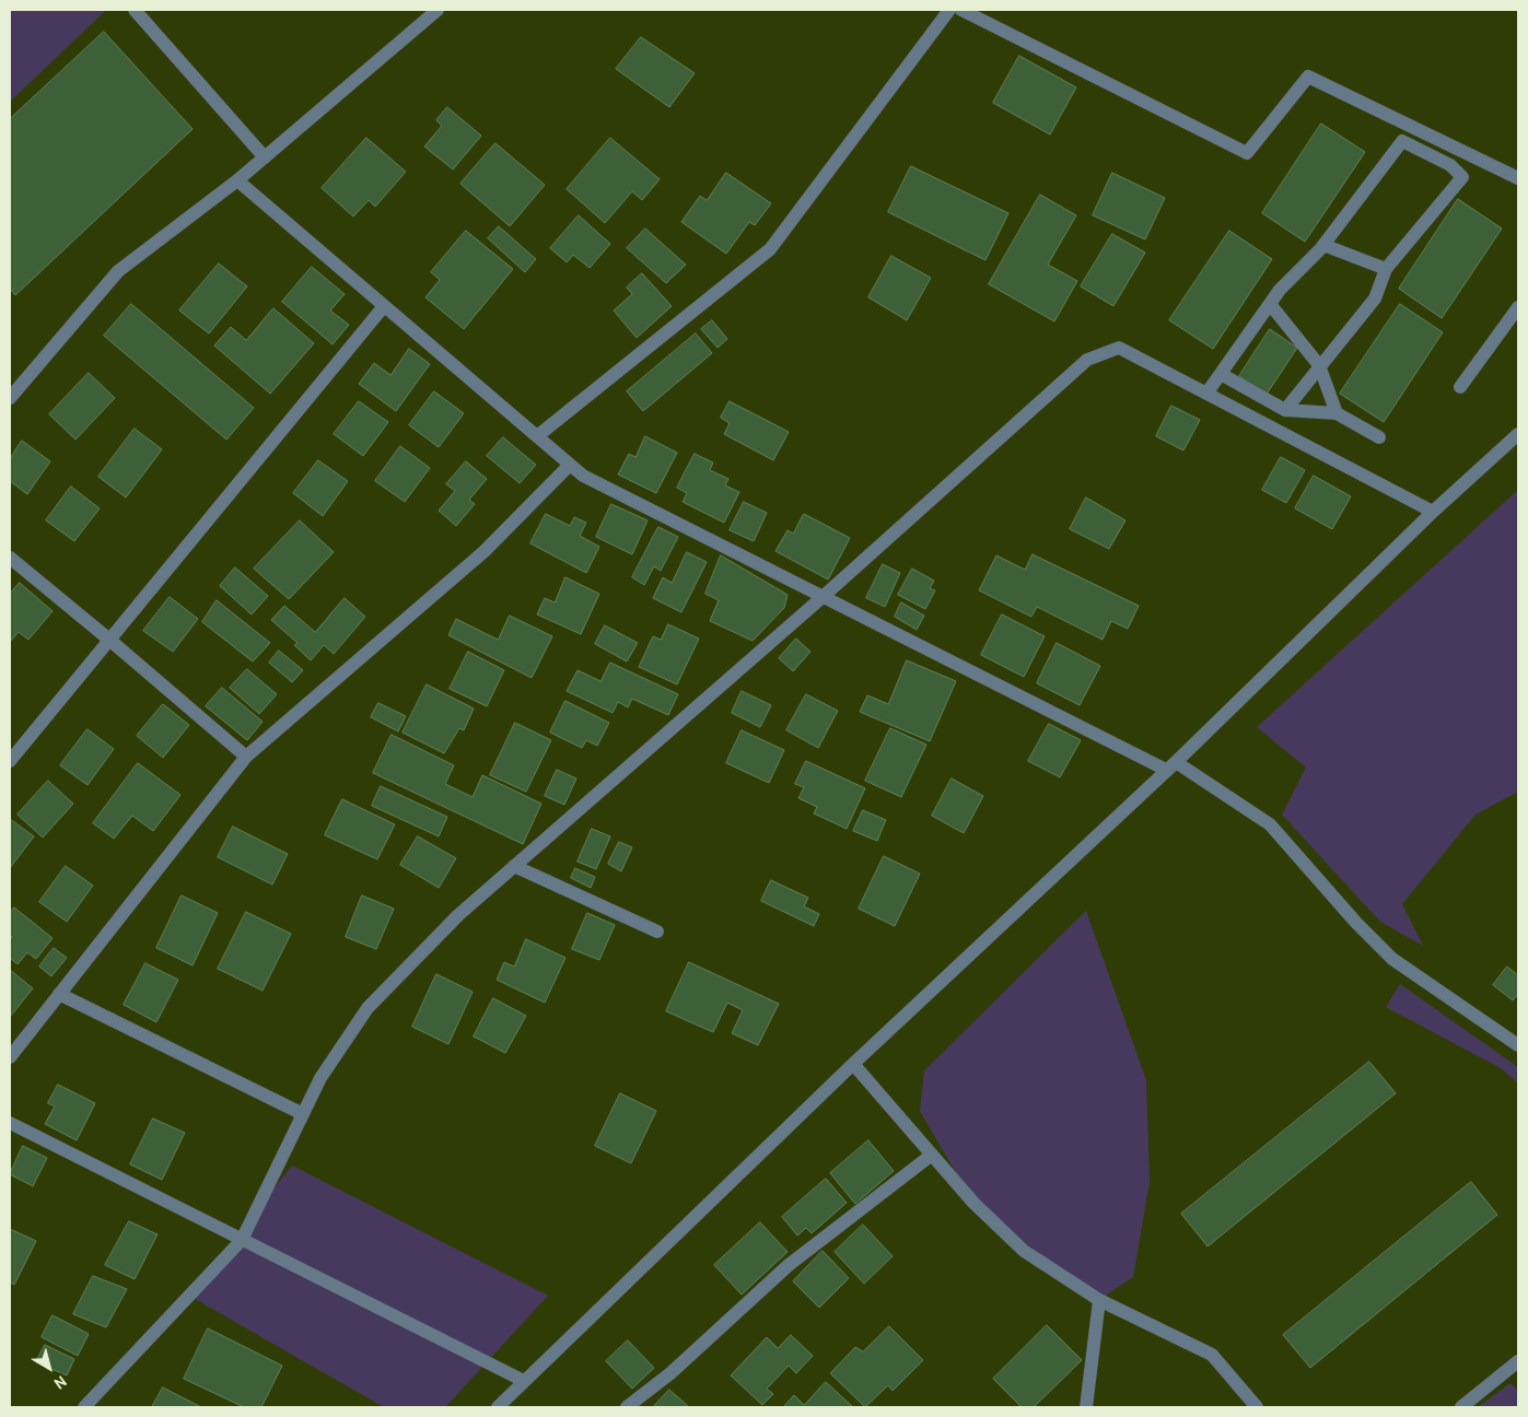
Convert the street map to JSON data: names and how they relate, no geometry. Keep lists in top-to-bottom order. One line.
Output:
{"north":"bottom right"}
